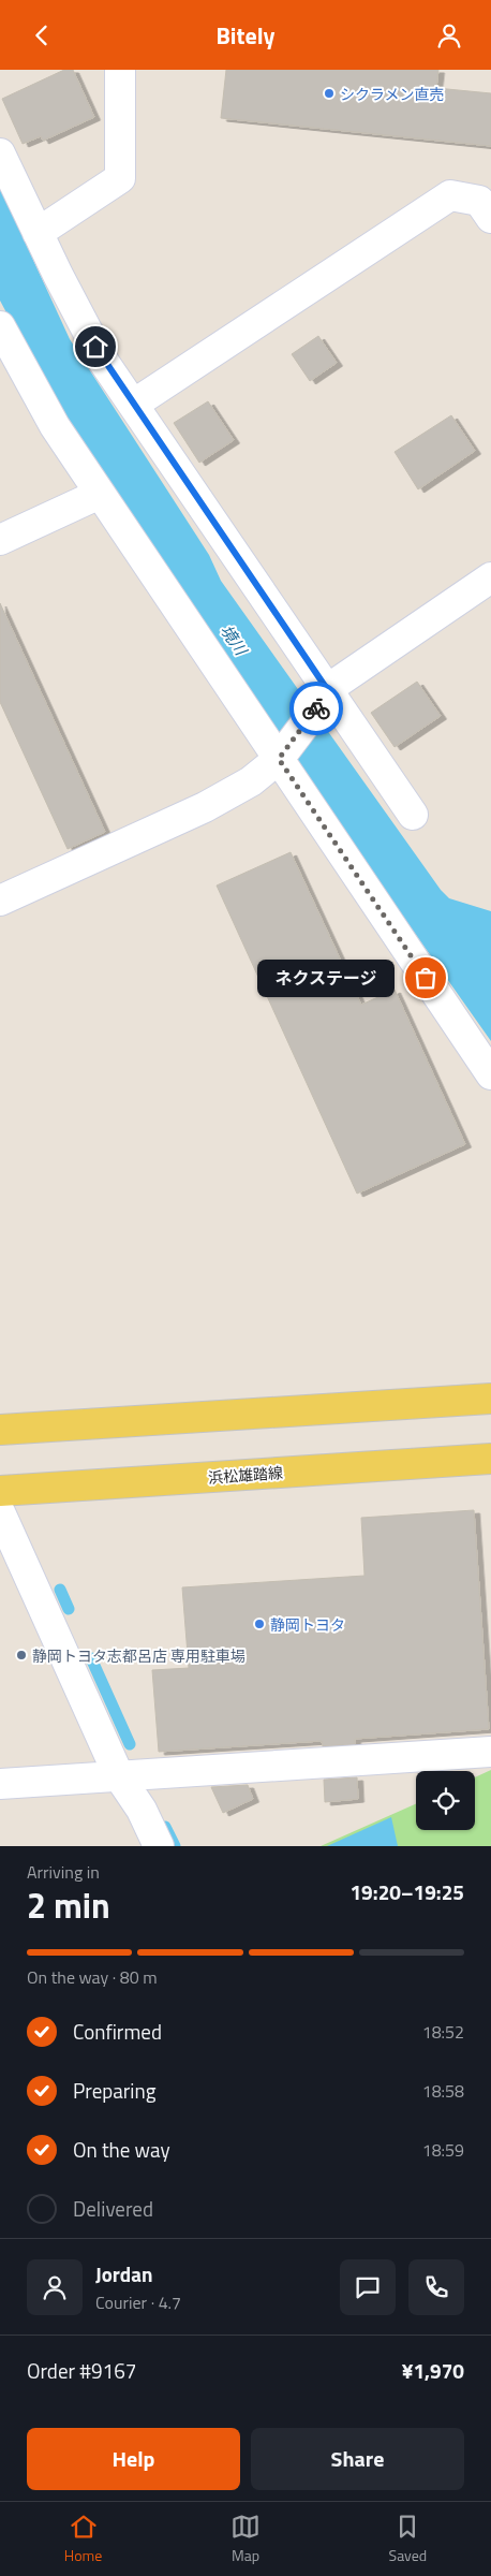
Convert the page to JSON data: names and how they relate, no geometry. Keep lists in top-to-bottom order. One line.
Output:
{"streets":{"main road":["浜松雄踏線"]},"water":["境川"],"places":["シクラメン直売","ネクステージ","静岡トヨタ","静岡トヨタ志都呂店 専用駐車場"],"page":{"header":"Bitely","bubble":"ネクステージ","heading":["2 min","Arriving in","19:20–19:25"],"panel":["Jordan","Courier · 4.7","Order #9167","¥1,970"],"bar":"On the way · 80 m","list":[["Confirmed","18:52"],["Preparing","18:58"],["On the way","18:59"],"Delivered"],"buttons":["Help","Share"],"tabs":["Home","Map","Saved"]}}
